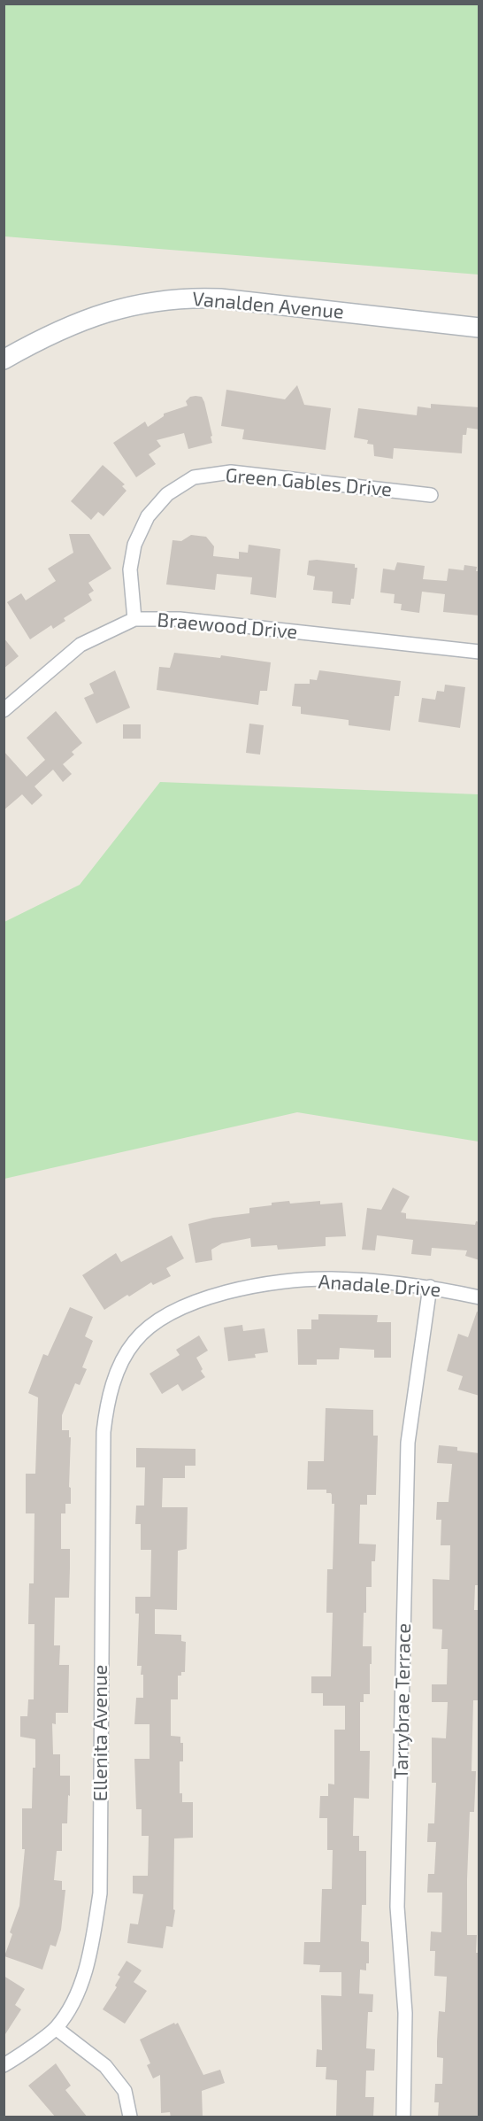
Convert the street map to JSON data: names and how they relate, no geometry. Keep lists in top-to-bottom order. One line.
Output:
{"streets":{"main road":["Vanalden Avenue"],"street":["Green Gables Drive","Braewood Drive","Anadale Drive","Tarrybrae Terrace","Ellenita Avenue"]},"crossings":[["Green Gables Drive","Braewood Drive"],["Anadale Drive","Tarrybrae Terrace"],["Anadale Drive","Ellenita Avenue"]]}
